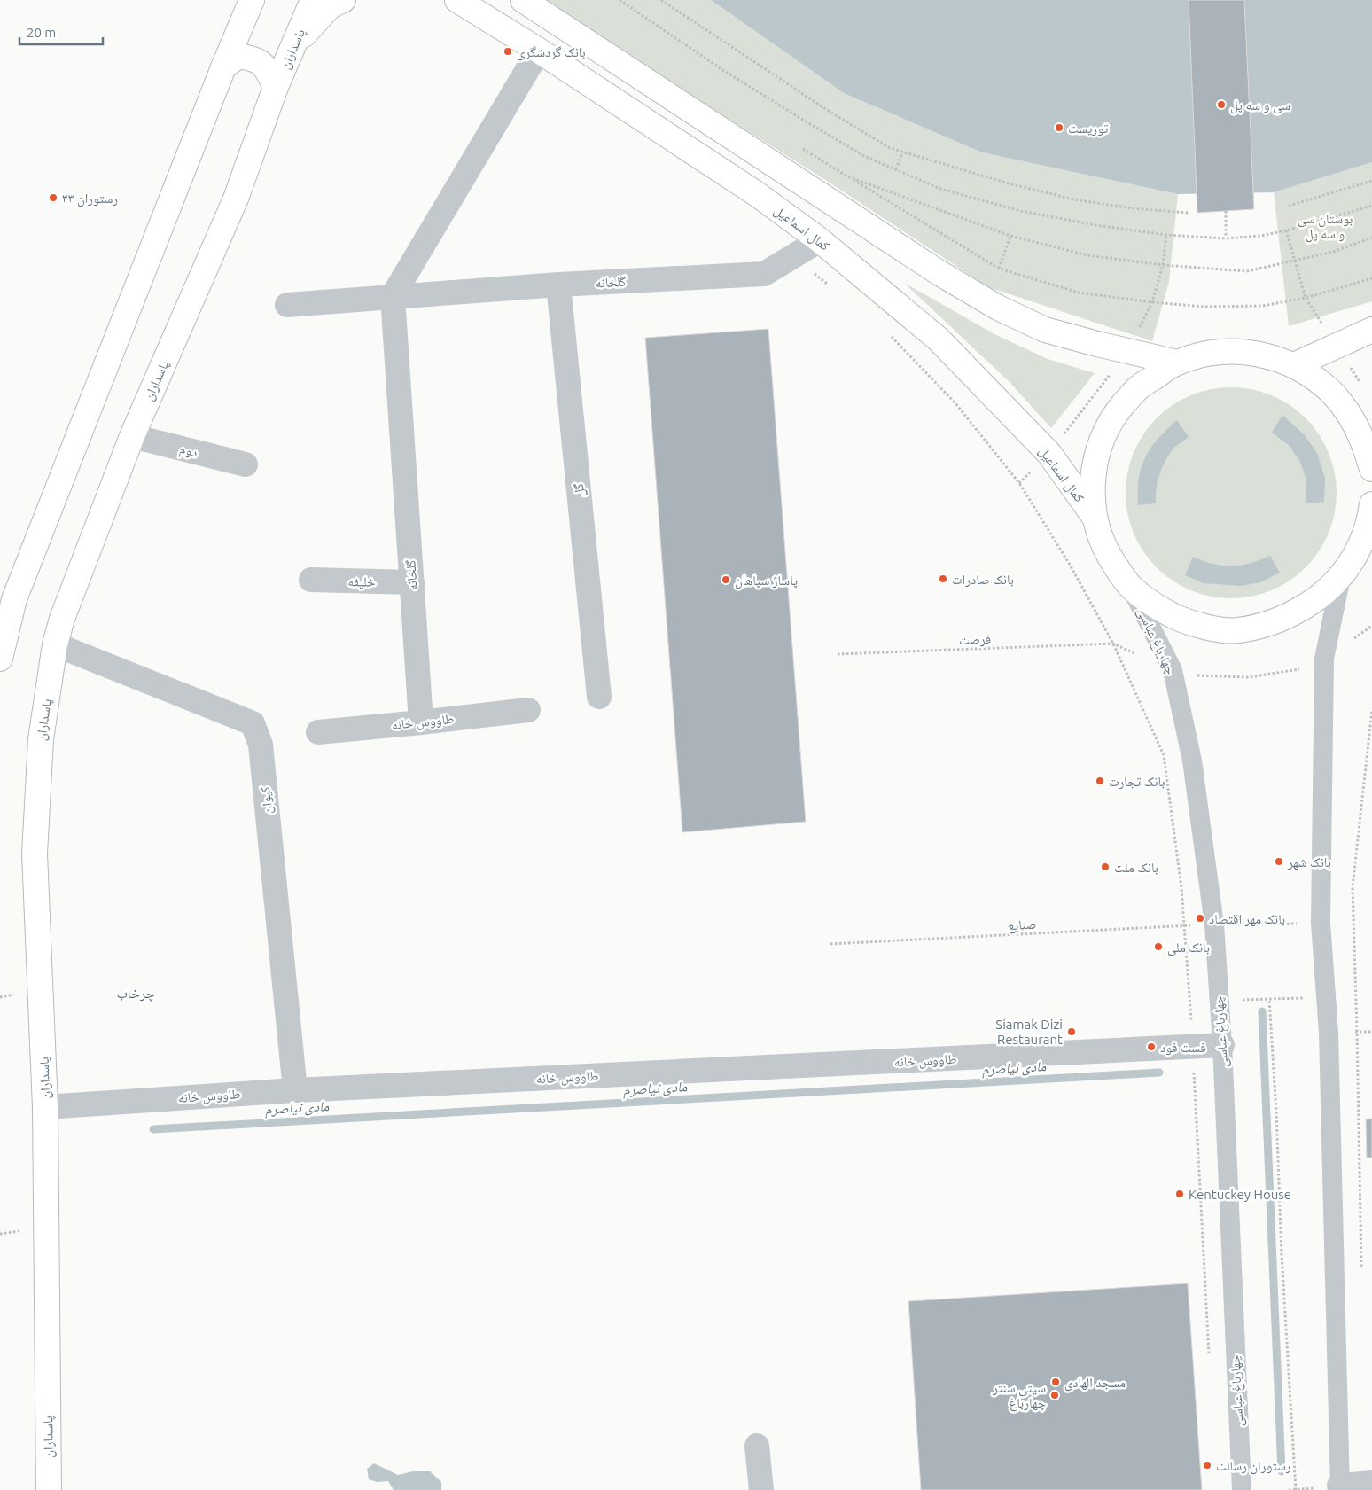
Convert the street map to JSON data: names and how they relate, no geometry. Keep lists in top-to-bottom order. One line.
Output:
{"streets":{"main road":["پاسداران","کمال اسماعیل"],"street":["گلخانه","دوم","گل","خلیفه","چهارباغ عباسی","طاووس خانه","کیوان"],"path":["فرصت","صنایع"]},"crossings":[["پاسداران","دوم"],["پاسداران","طاووس خانه"],["پاسداران","کیوان"],["کمال اسماعیل","گلخانه"],["گلخانه","گل"],["گلخانه","خلیفه"],["گلخانه","طاووس خانه"],["چهارباغ عباسی","طاووس خانه"],["چهارباغ عباسی","صنایع"],["طاووس خانه","کیوان"]],"districts":["چرخاب"],"water":["مادی نیاصرم"],"parks":["بوستان سی و سه پل"],"places":["بانک گردشگری","سی و سه پل","توریست","رستوران ۳۳","بانک صادرات","پاساژ سپاهان","بانک تجارت","بانک شهر","بانک ملت","بانک مهر اقتصاد","بانک ملی","Siamak Dizi Restaurant","فست فود","Kentuckey House","مسجد الهادی","سیتی سنتر چهارباغ","رستوران رسالت"],"scale_bar":"20 m"}
